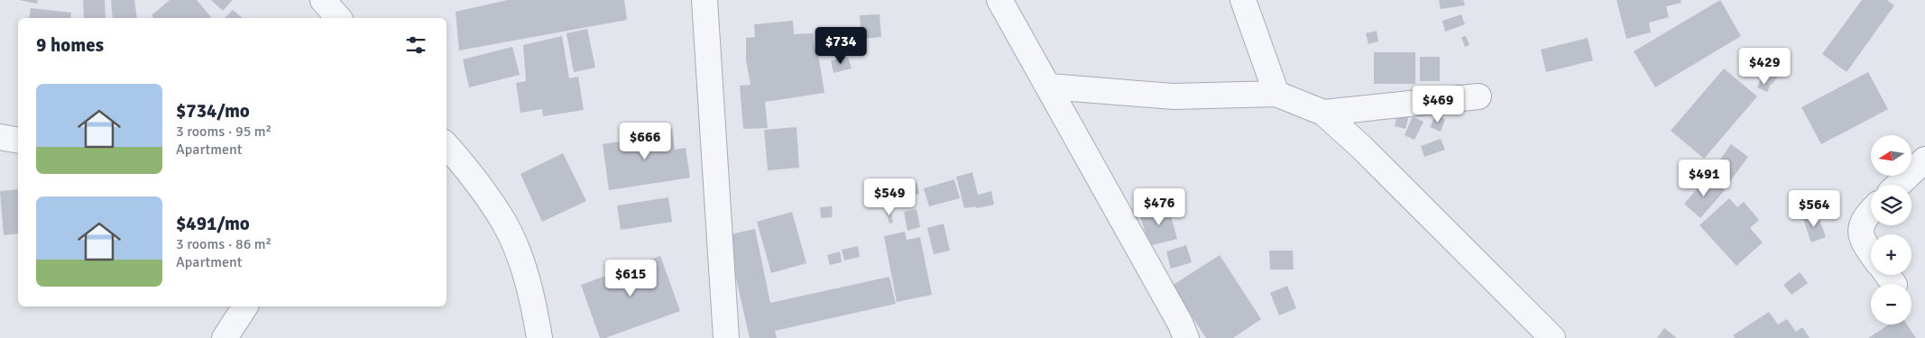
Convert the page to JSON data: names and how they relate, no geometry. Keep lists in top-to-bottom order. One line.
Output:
{"north":"left","page":{"heading":"9 homes","price":["$734","$429","$469","$666","$491","$549","$476","$564","$615"],"list":[{"name":"$734/mo","note":"3 rooms · 95 m² · Apartment"},{"name":"$491/mo","note":"3 rooms · 86 m² · Apartment"}],"map_buttons":["+","−"]}}
